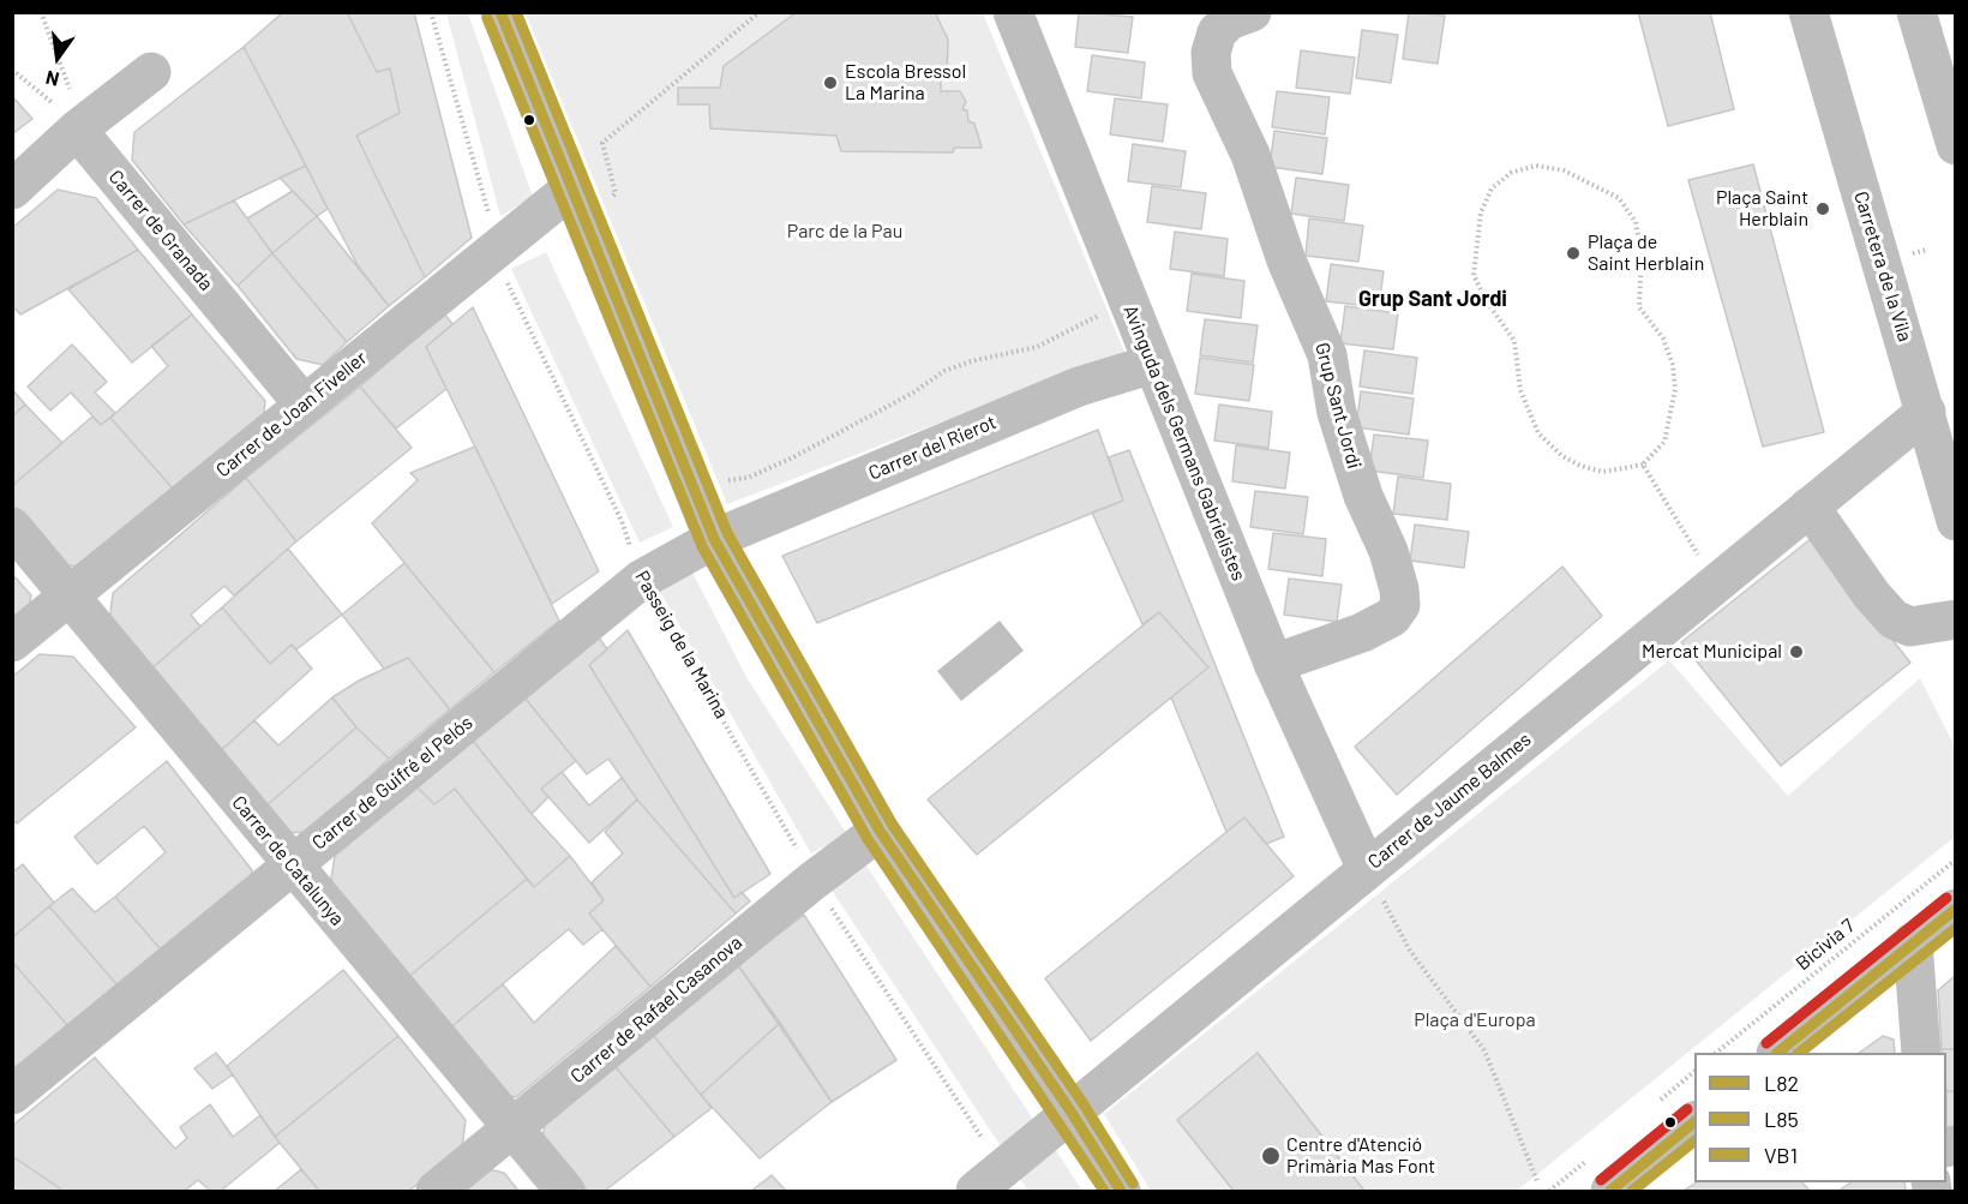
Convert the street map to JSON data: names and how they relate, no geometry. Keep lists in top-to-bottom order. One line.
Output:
{"streets":{"street":["Carrer de Granada","Carretera de la Vila","Grup Sant Jordi","Carrer de Joan Fiveller","Avinguda dels Germans Gabrielistes","Carrer del Rierot","Carrer de Guifré el Pelós","Carrer de Jaume Balmes","Carrer de Catalunya","Carrer de Rafael Casanova"],"path":["Passeig de la Marina","Bicivia 7"]},"crossings":[["Carrer de Granada","Carrer de Joan Fiveller"],["Carretera de la Vila","Carrer de Jaume Balmes"],["Grup Sant Jordi","Avinguda dels Germans Gabrielistes"],["Carrer de Joan Fiveller","Passeig de la Marina"],["Carrer de Joan Fiveller","Carrer de Catalunya"],["Avinguda dels Germans Gabrielistes","Carrer del Rierot"],["Avinguda dels Germans Gabrielistes","Carrer de Jaume Balmes"],["Carrer del Rierot","Carrer de Guifré el Pelós"],["Passeig de la Marina","Carrer de Guifré el Pelós"],["Passeig de la Marina","Carrer de Jaume Balmes"],["Passeig de la Marina","Carrer de Rafael Casanova"],["Carrer de Guifré el Pelós","Carrer de Catalunya"],["Carrer de Catalunya","Carrer de Rafael Casanova"]],"districts":["Grup Sant Jordi"],"parks":["Parc de la Pau","Plaça d'Europa"],"places":["Escola Bressol La Marina","Plaça Saint Herblain","Plaça de Saint Herblain","Mercat Municipal","Centre d'Atenció Primària Mas Font"],"lines":["transit line L82","transit line VB1","transit line L85"],"legend":["L82","L85","VB1"],"north":"bottom"}
